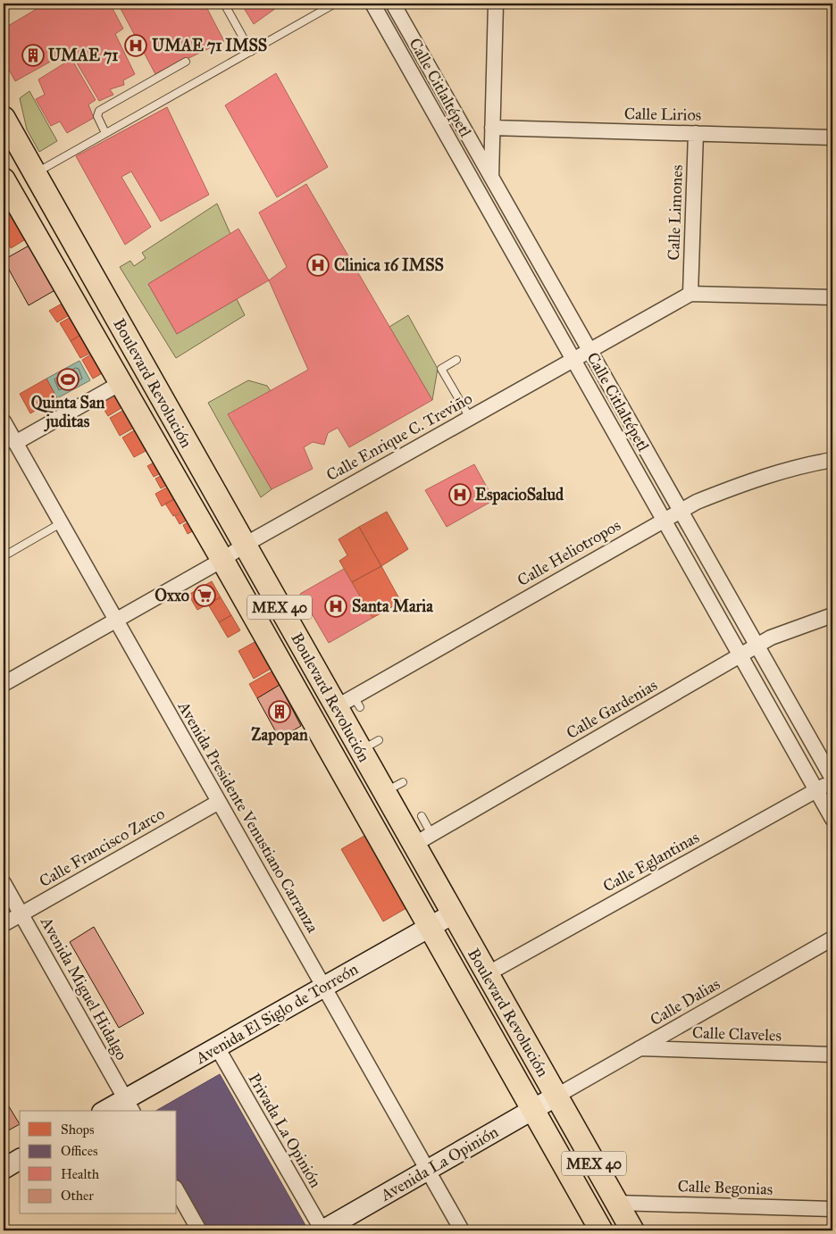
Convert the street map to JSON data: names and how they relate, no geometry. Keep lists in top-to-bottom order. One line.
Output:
{"streets":{"main road":["Boulevard Revolución","MEX 40","Avenida El Siglo de Torreón","Avenida La Opinión"],"street":["Calle Citlaltépetl","Calle Lirios","Calle Limones","Calle Enrique C. Treviño","Calle Heliotropos","Calle Gardenias","Avenida Presidente Venustiano Carranza","Calle Francisco Zarco","Calle Eglantinas","Avenida Miguel Hidalgo","Calle Dalias","Calle Claveles","Privada La Opinión","Calle Begonias"]},"crossings":[["Calle Citlaltépetl","Calle Enrique C. Treviño"],["Calle Citlaltépetl","Calle Heliotropos"],["Calle Citlaltépetl","Calle Gardenias"],["Calle Citlaltépetl","Calle Eglantinas"],["Calle Lirios","Calle Limones"],["Calle Limones","Calle Enrique C. Treviño"],["Boulevard Revolución","Calle Enrique C. Treviño"],["Boulevard Revolución","Calle Heliotropos"],["Boulevard Revolución","Calle Gardenias"],["Boulevard Revolución","Calle Eglantinas"],["Boulevard Revolución","Calle Dalias"],["Boulevard Revolución","Avenida El Siglo de Torreón"],["Boulevard Revolución","Avenida La Opinión"],["Boulevard Revolución","Calle Begonias"],["Calle Enrique C. Treviño","MEX 40"],["Calle Enrique C. Treviño","Avenida Presidente Venustiano Carranza"],["MEX 40","Avenida El Siglo de Torreón"],["MEX 40","Avenida La Opinión"],["Avenida Presidente Venustiano Carranza","Calle Francisco Zarco"],["Avenida Presidente Venustiano Carranza","Avenida El Siglo de Torreón"],["Avenida Presidente Venustiano Carranza","Avenida La Opinión"],["Calle Francisco Zarco","Avenida Miguel Hidalgo"],["Avenida Miguel Hidalgo","Avenida El Siglo de Torreón"],["Calle Dalias","Calle Claveles"],["Calle Dalias","Avenida La Opinión"],["Avenida El Siglo de Torreón","Privada La Opinión"],["Privada La Opinión","Avenida La Opinión"]],"places":{"hospital":["UMAE 71 IMSS","Clinica 16 IMSS","EspacioSalud","Santa Maria"],"building":["UMAE 71","Zapopan"],"sports":["Quinta San juditas"],"supermarket":["Oxxo"]},"legend":["Shops","Offices","Health","Other"]}
